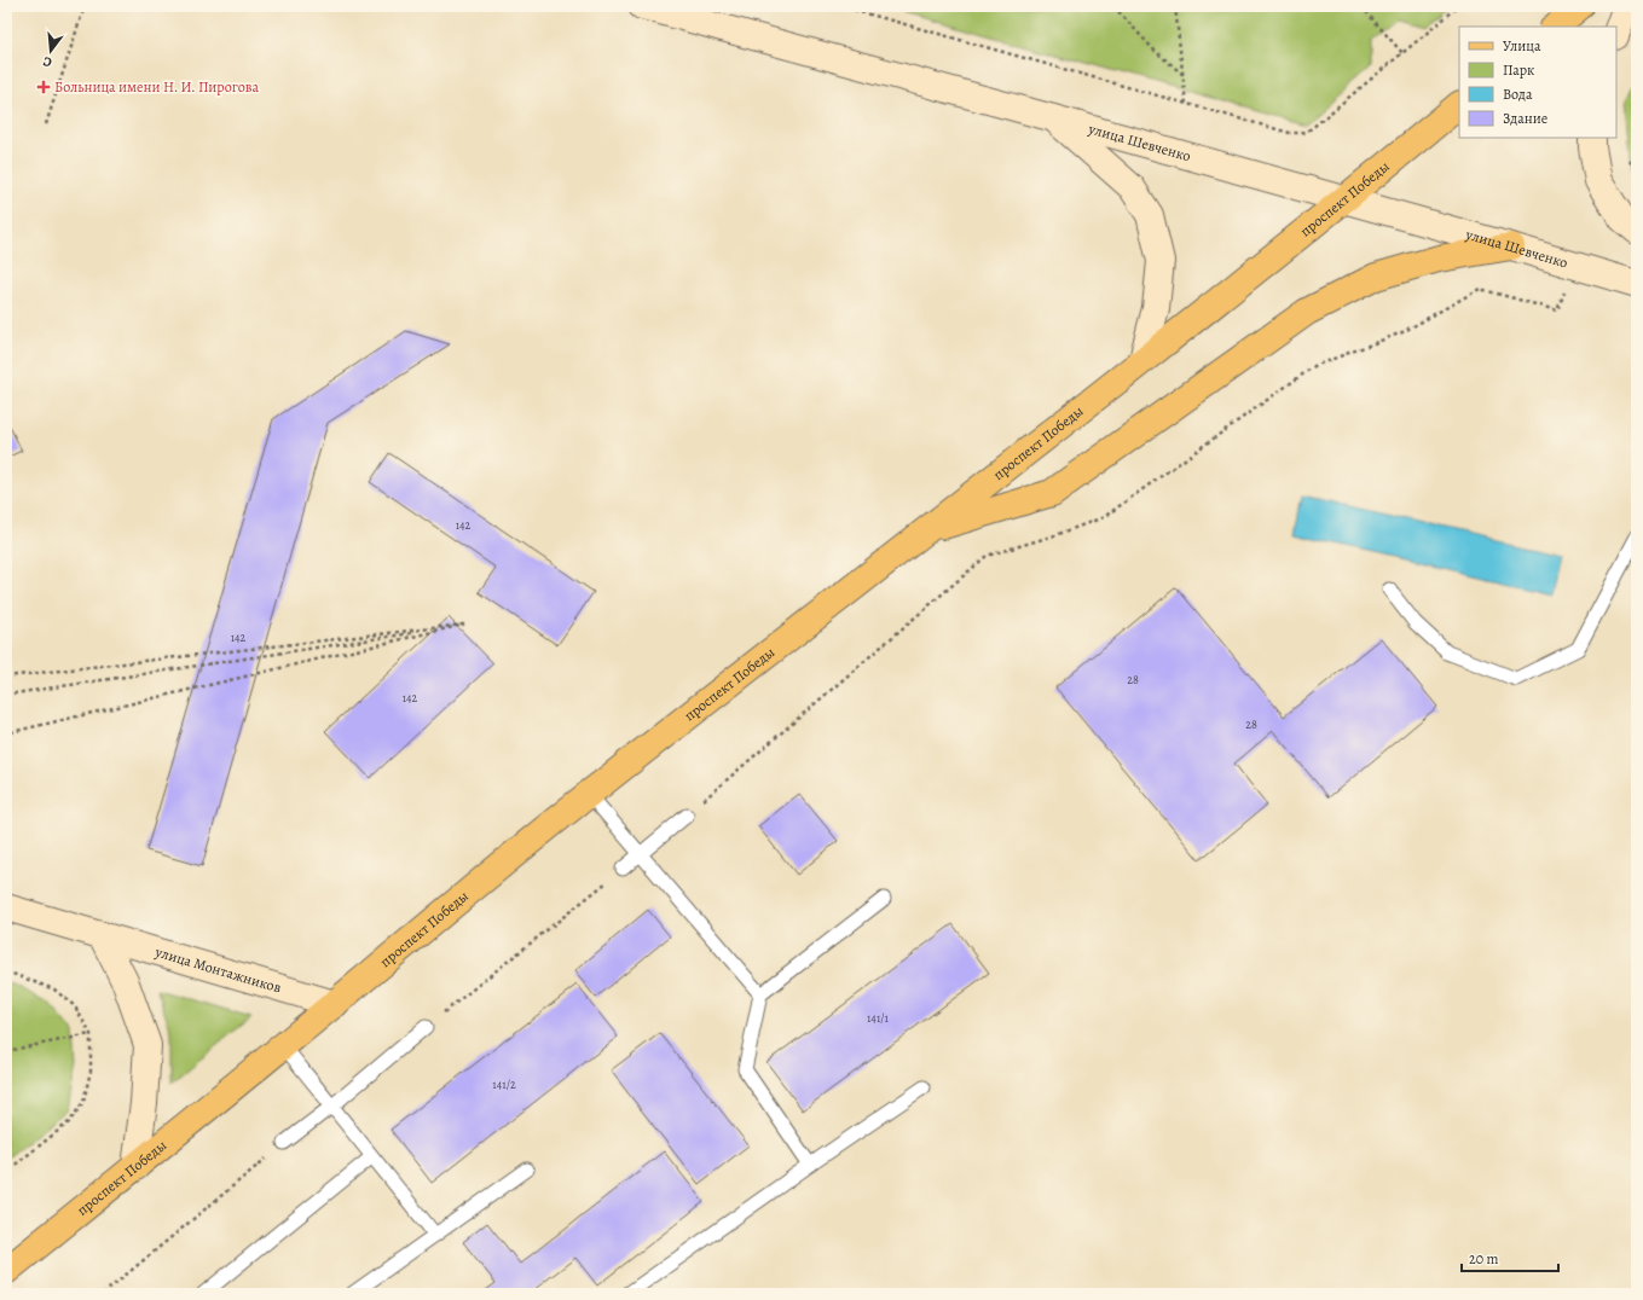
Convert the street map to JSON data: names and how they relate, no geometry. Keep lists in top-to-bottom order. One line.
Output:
{"streets":{"main road":["улица Шевченко","проспект Победы","улица Монтажников"]},"crossings":[["улица Шевченко","проспект Победы"],["проспект Победы","улица Монтажников"]],"places":{"health":["Больница имени Н. И. Пирогова"]},"house_numbers":["142","142","28","142","28","141/1","141/2"],"legend":["Улица","Парк","Вода","Здание"],"scale_bar":"20 m","north":"bottom"}
